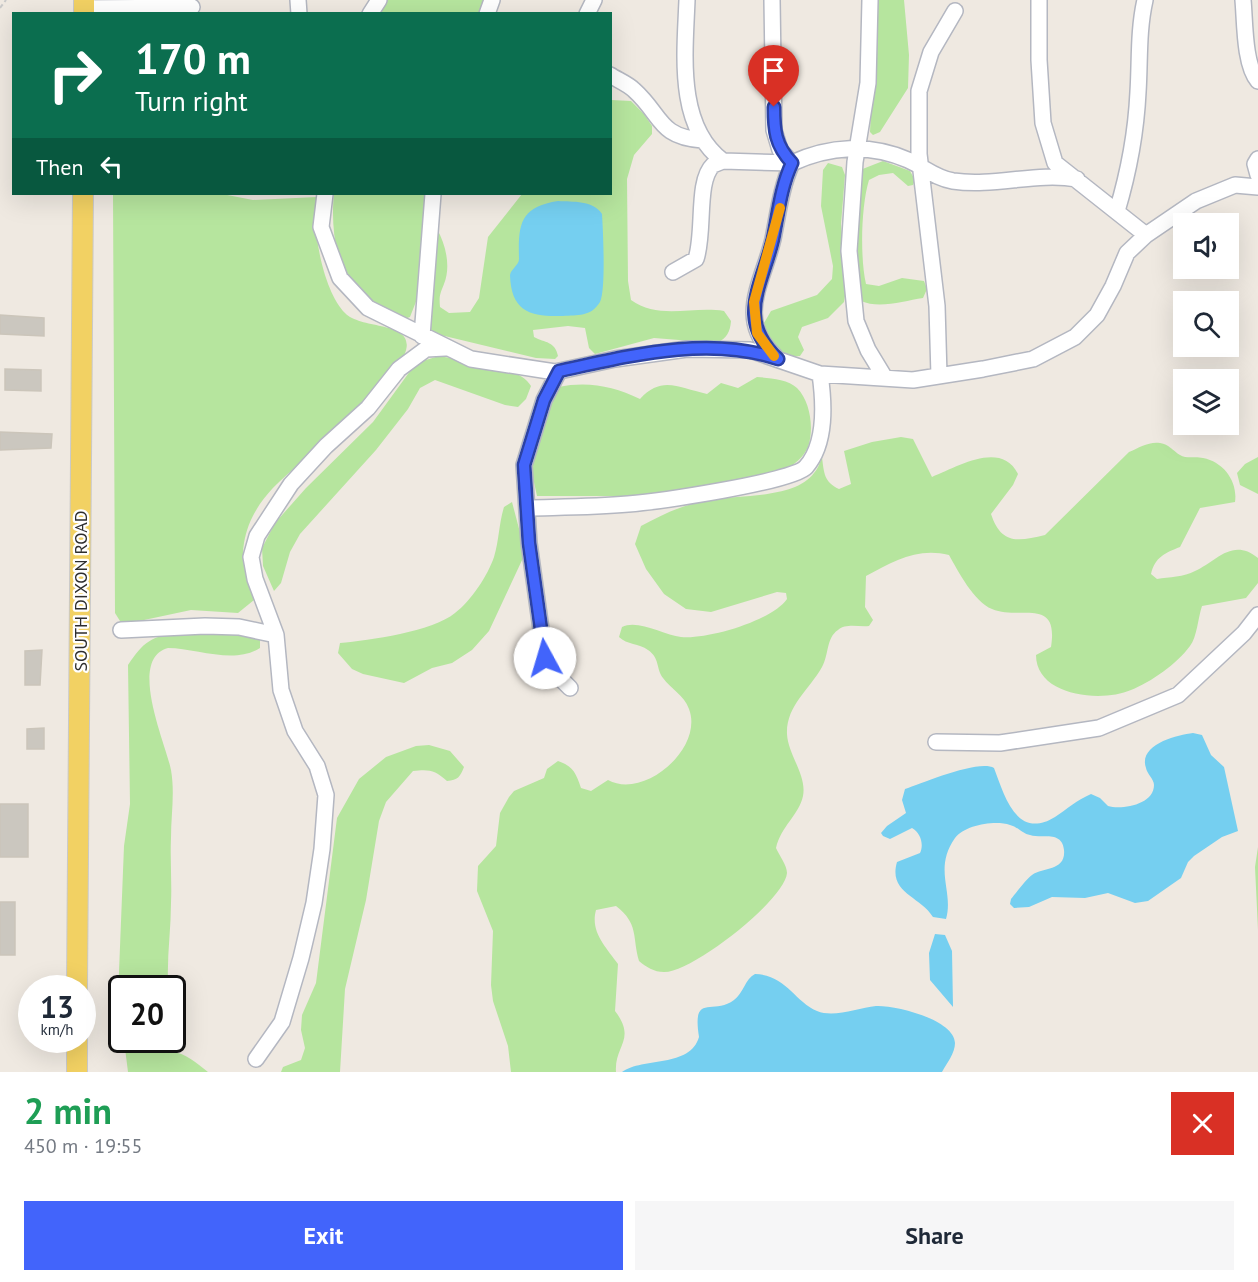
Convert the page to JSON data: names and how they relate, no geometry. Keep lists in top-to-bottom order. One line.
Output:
{"streets":{"main road":["SOUTH DIXON ROAD"]},"page":{"turn":["170 m","Turn right"],"then":"Then","speed":"13 km/h","limit":"20","heading":["2 min","450 m · 19:55"],"buttons":["Exit","Share"]}}
